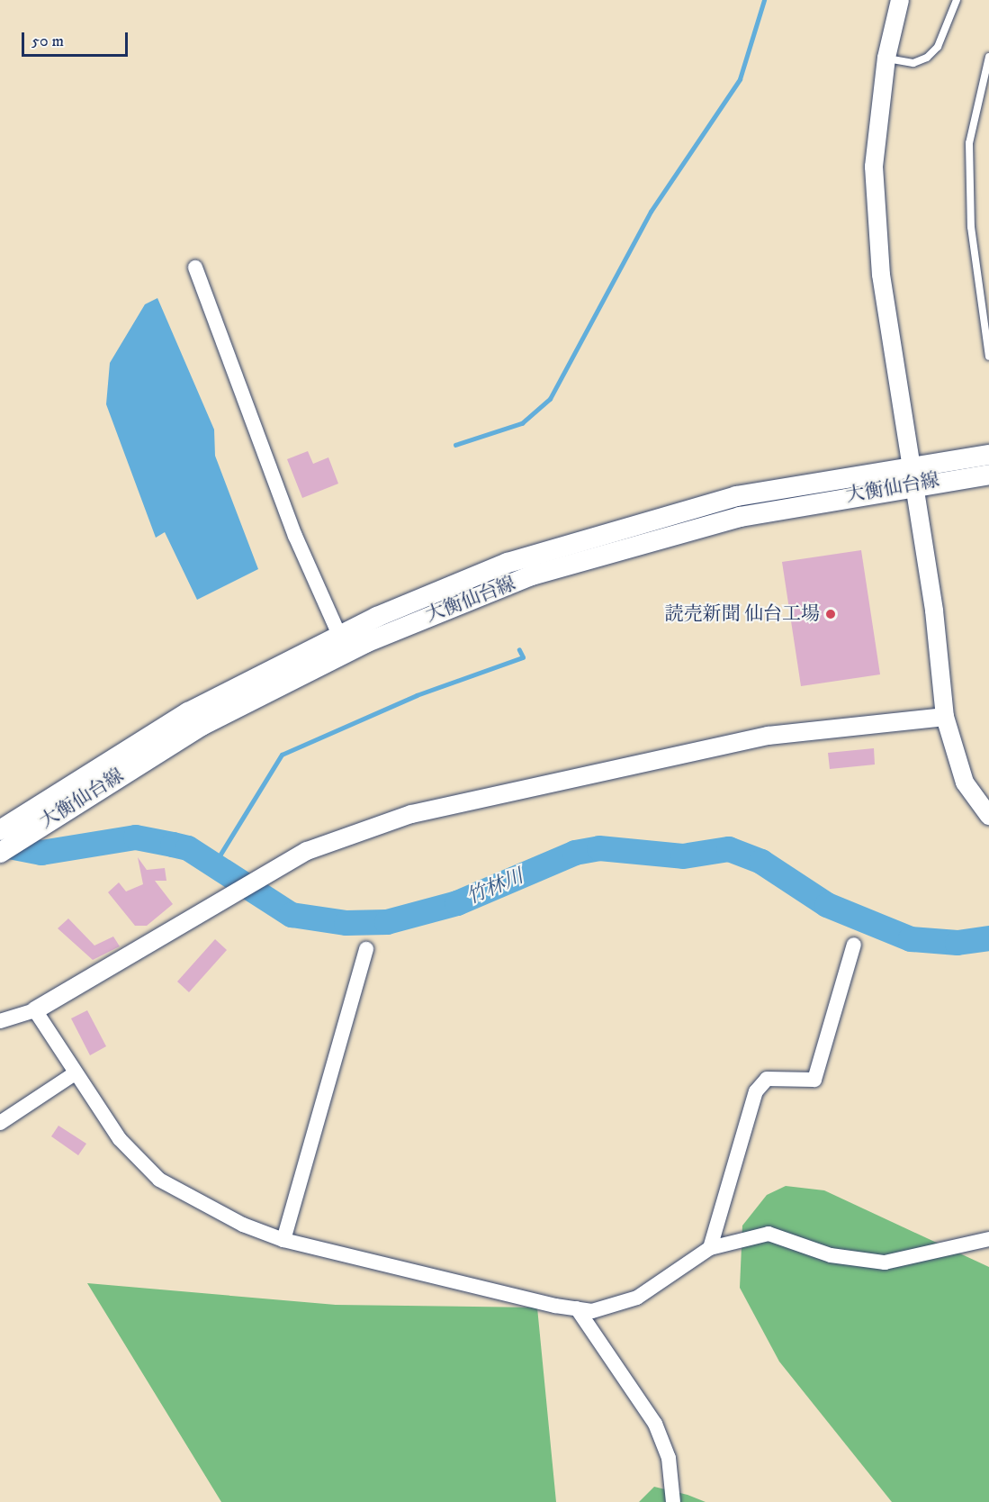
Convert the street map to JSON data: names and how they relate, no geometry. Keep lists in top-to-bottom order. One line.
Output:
{"streets":{"main road":["大衡仙台線"]},"water":["竹林川"],"places":["読売新聞 仙台工場"],"scale_bar":"50 m"}
